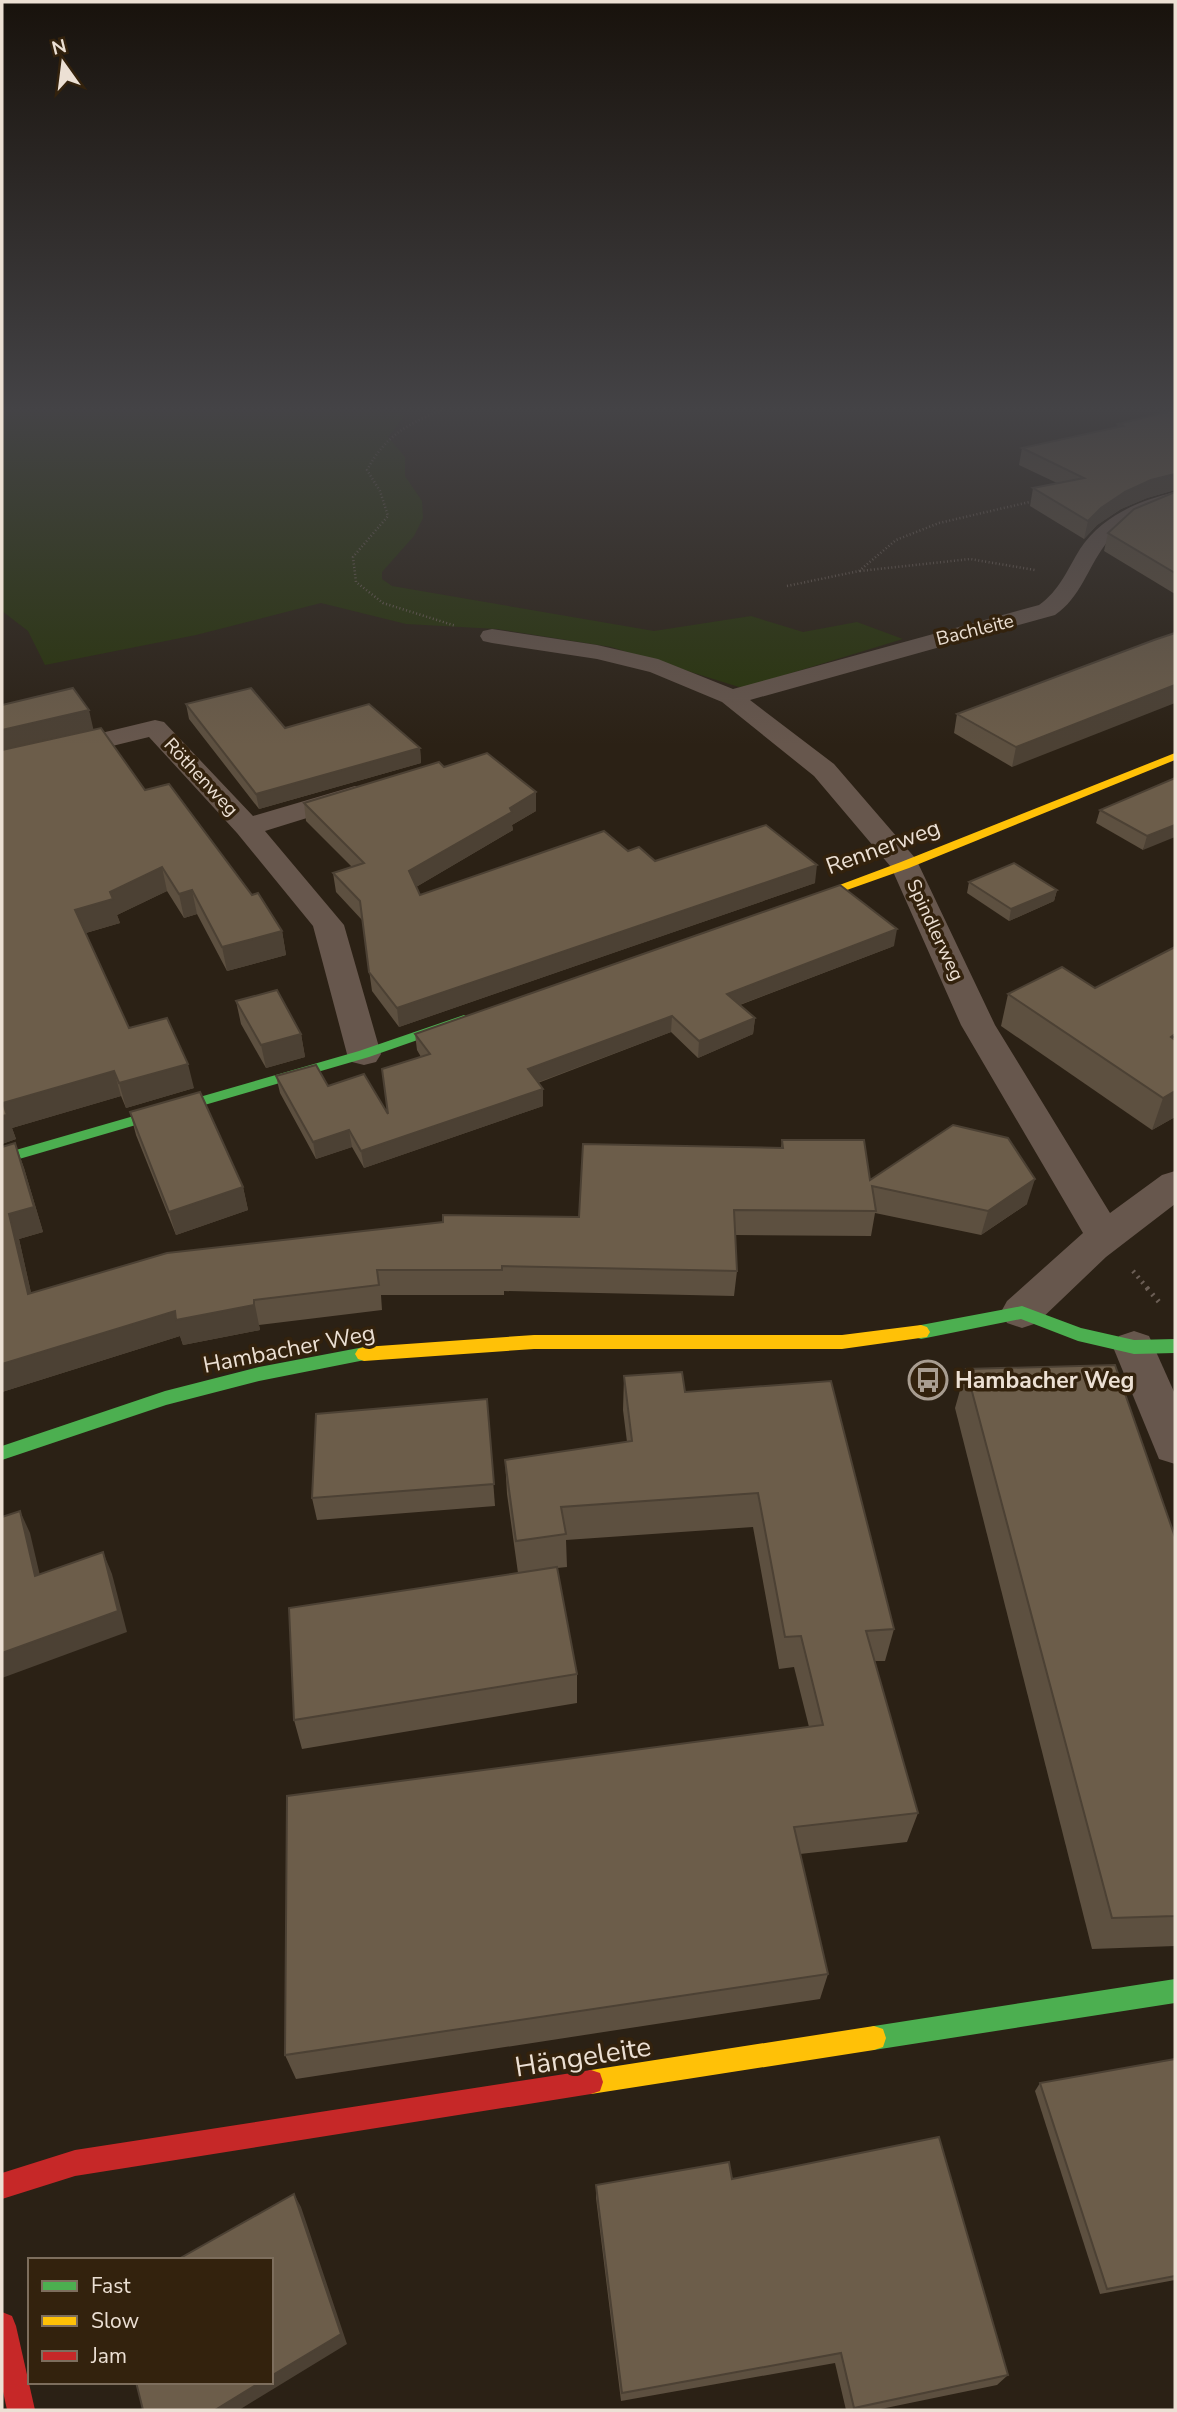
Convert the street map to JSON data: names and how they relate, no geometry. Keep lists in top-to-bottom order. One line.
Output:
{"streets":{"street":["Bachleite","Röthenweg","Rennerweg","Spindlerweg","Hambacher Weg","Hängeleite"]},"crossings":[["Bachleite","Spindlerweg"],["Rennerweg","Spindlerweg"]],"places":{"bus stop":["Hambacher Weg"]},"legend":["Fast","Slow","Jam"],"north":"top"}
